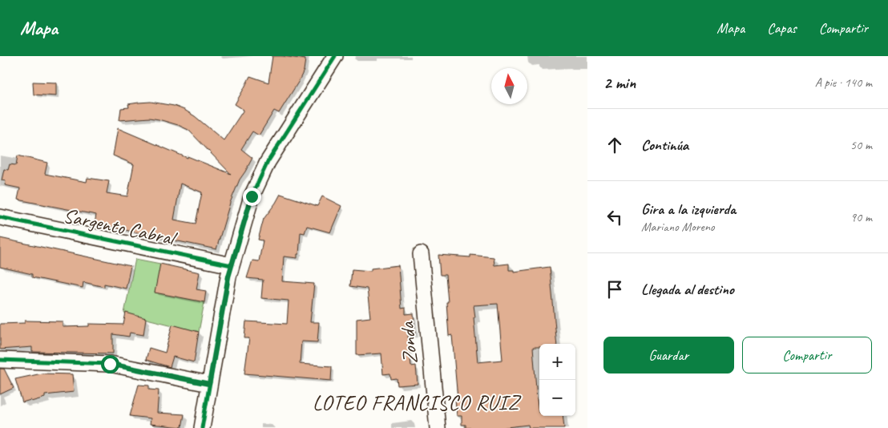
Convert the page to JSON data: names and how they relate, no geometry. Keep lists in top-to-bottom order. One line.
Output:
{"streets":{"street":["Sargento Cabral","Zonda"]},"districts":["LOTEO FRANCISCO RUIZ"],"north":"top","page":{"header":"Mapa","nav":["Mapa","Capas","Compartir"],"heading":["2 min","A pie · 140 m"],"list":[["Continúa","50 m"],["Gira a la izquierda","Mariano Moreno","90 m"],"Llegada al destino"],"buttons":["Guardar","Compartir"],"map_buttons":["+","−"]}}
